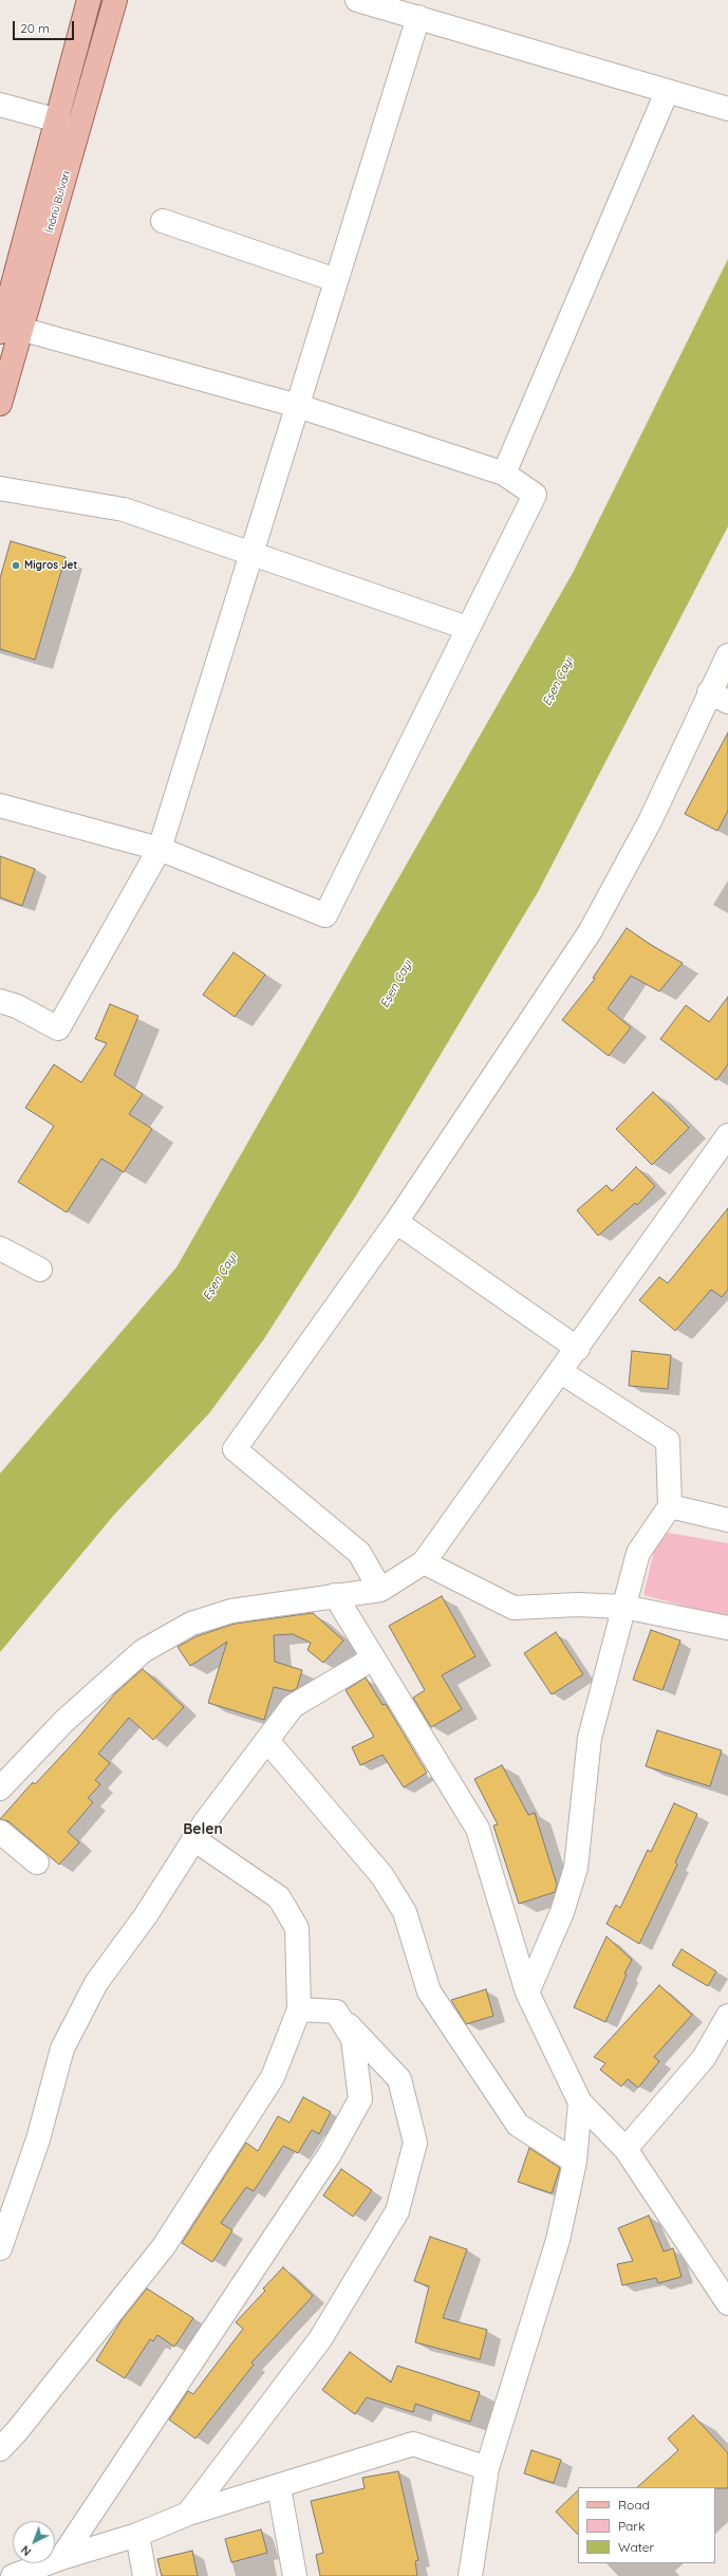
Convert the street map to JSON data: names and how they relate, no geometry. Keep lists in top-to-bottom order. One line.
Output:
{"streets":{"main road":["İnönü Bulvarı"]},"districts":["Belen"],"water":["Eşen Çayı"],"places":["Migros Jet"],"legend":["Road","Park","Water"],"scale_bar":"20 m","north":"bottom left"}
